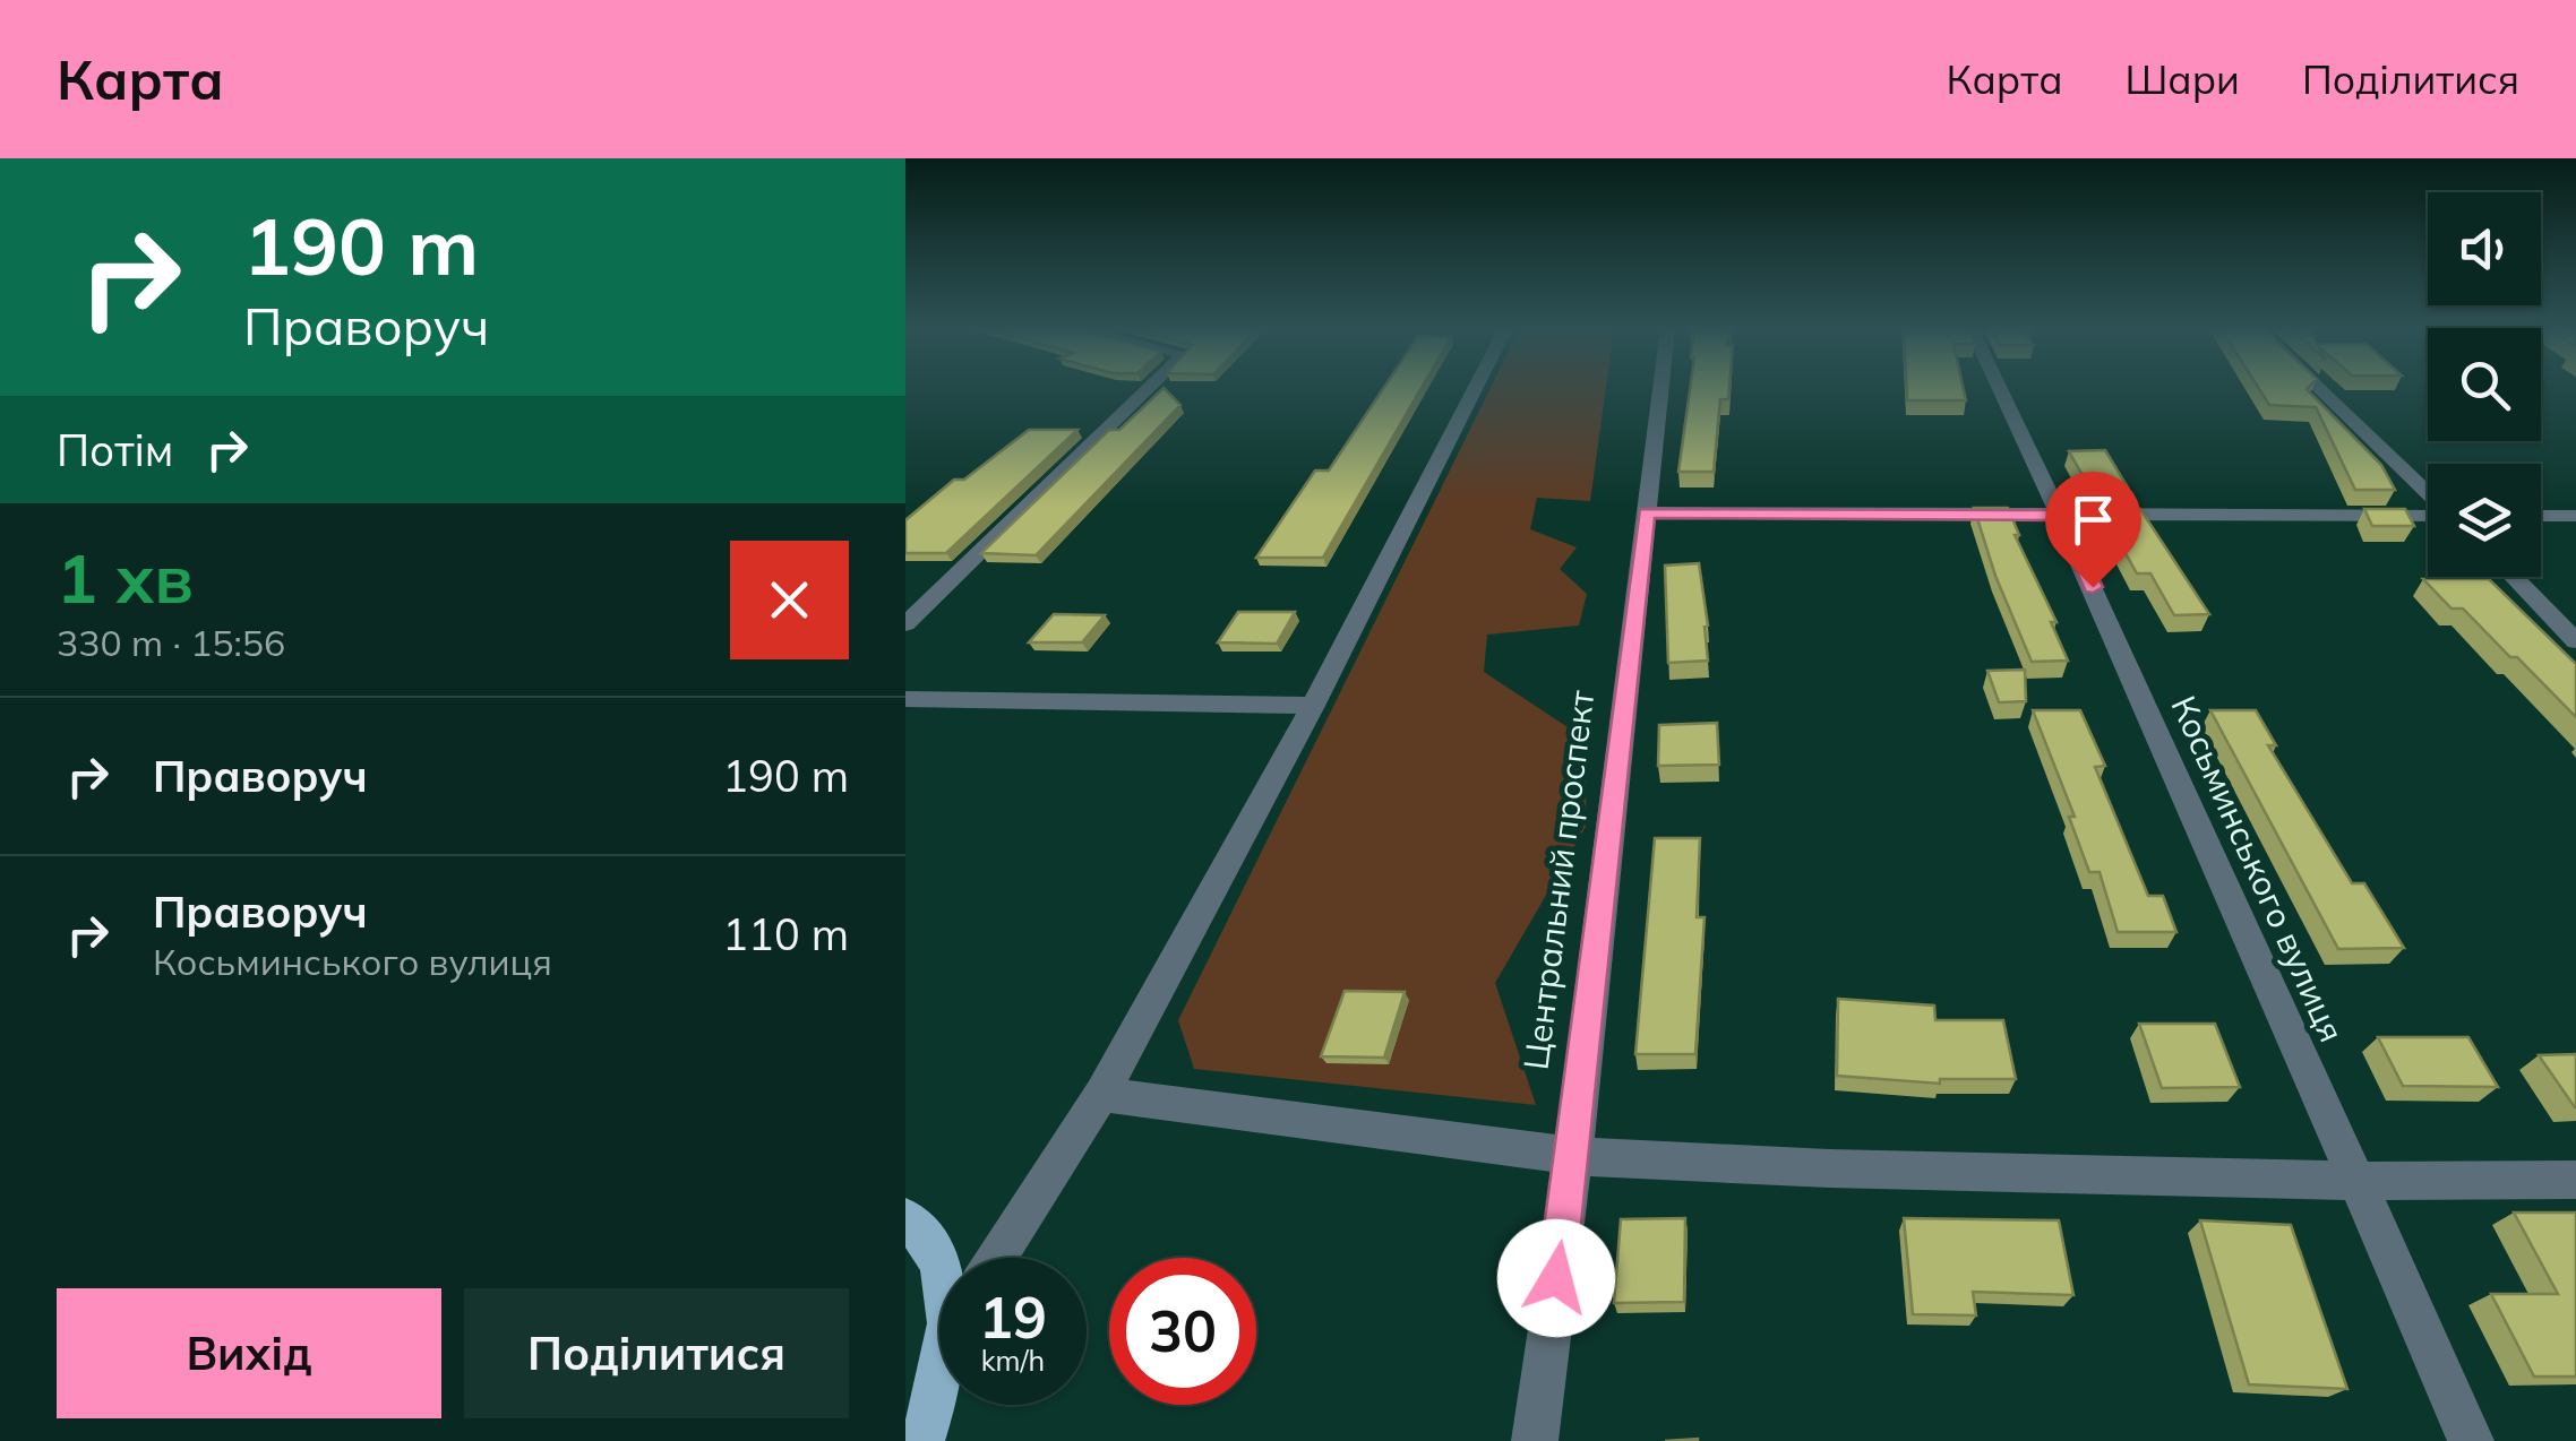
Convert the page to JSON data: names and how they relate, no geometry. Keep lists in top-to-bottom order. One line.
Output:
{"streets":{"street":["Косьминського вулиця","Центральний проспект"]},"page":{"header":"Карта","nav":["Карта","Шари","Поділитися"],"turn":["190 m","Праворуч"],"then":"Потім","heading":["1 хв","330 m · 15:56"],"list":[{"name":"Праворуч","value":"190 m"},{"name":"Праворуч","note":"Косьминського вулиця","value":"110 m"}],"speed":"19 km/h","limit":"30","buttons":["Вихід","Поділитися"]}}
